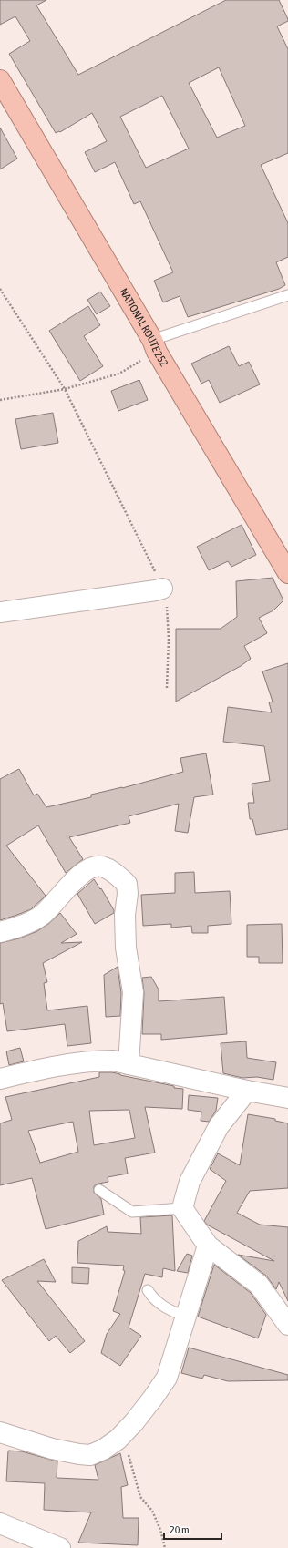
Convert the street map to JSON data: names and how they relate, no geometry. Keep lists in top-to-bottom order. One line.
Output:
{"streets":{"highway":["NATIONAL ROUTE 252"]},"scale_bar":"20 m"}
